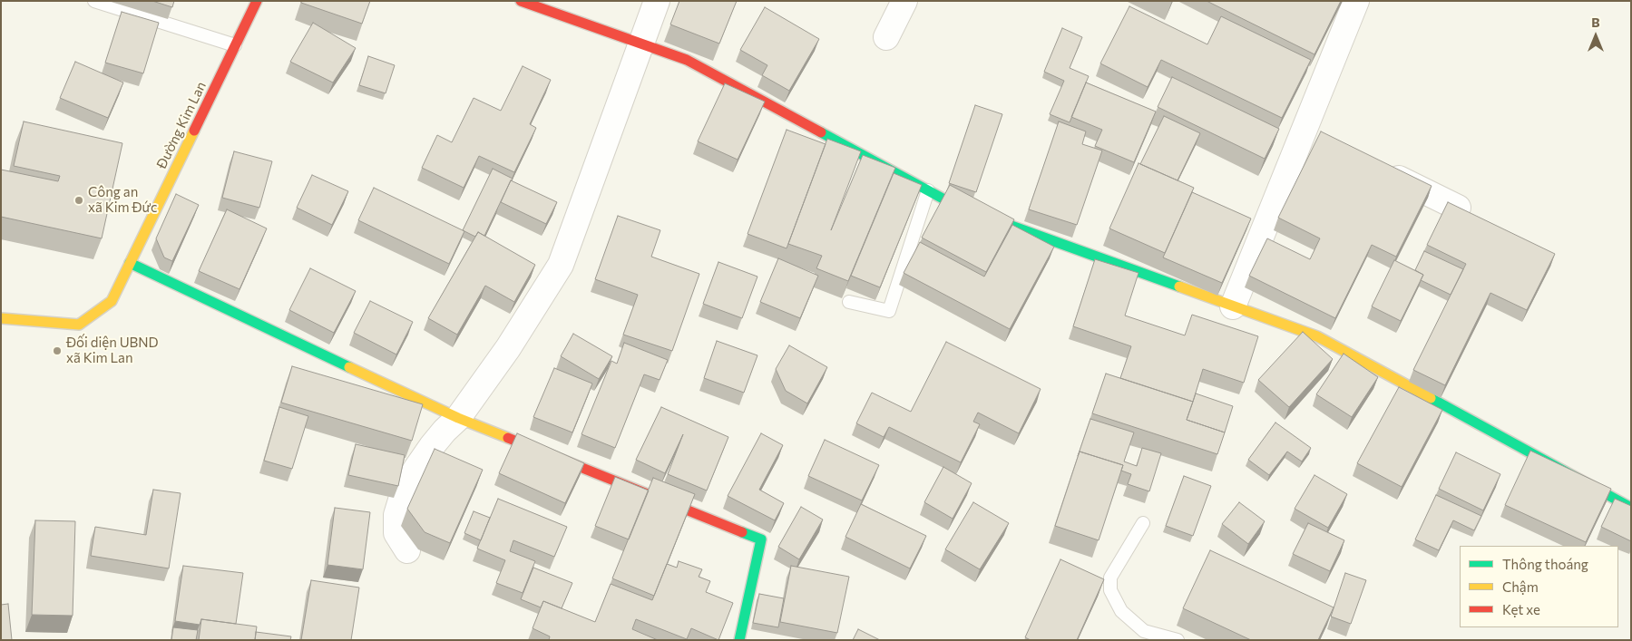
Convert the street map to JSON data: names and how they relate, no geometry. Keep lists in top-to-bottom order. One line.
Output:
{"streets":{"street":["Đường Kim Lan"]},"places":["Công an xã Kim Đức","Đối diện UBND xã Kim Lan"],"legend":["Thông thoáng","Chậm","Kẹt xe"],"north":"top"}
